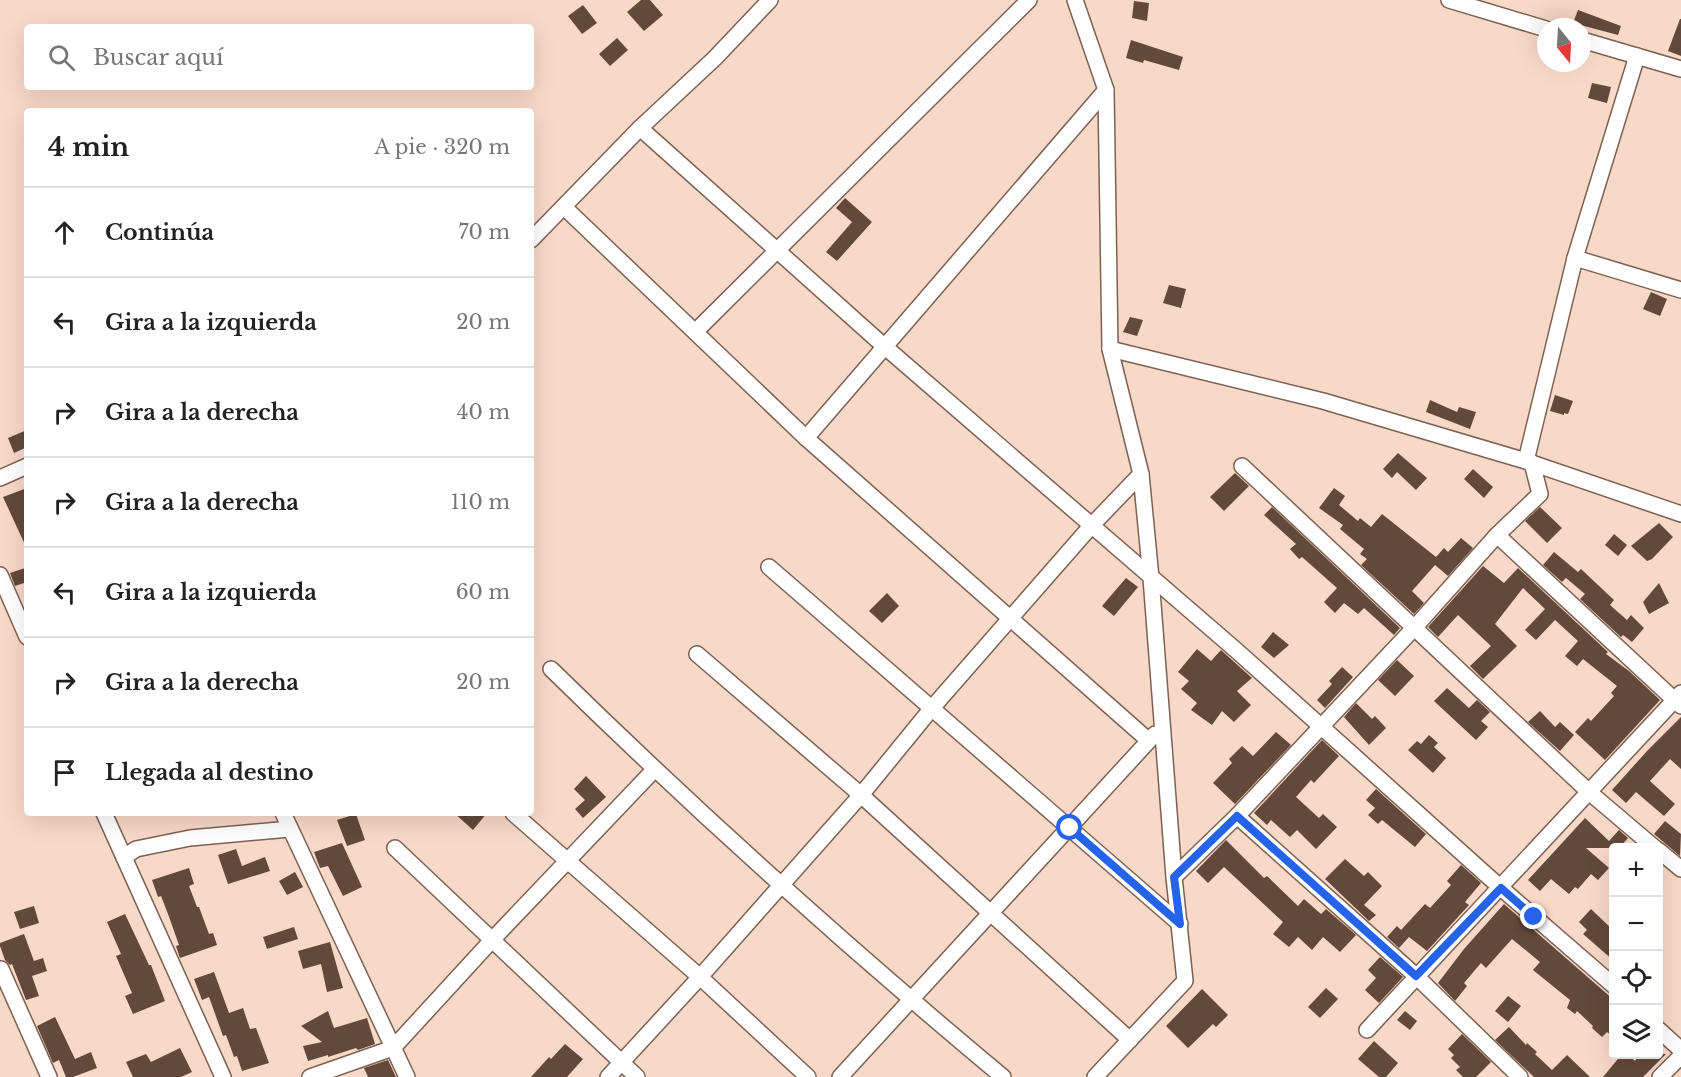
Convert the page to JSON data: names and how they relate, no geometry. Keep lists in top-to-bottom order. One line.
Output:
{"north":"bottom","page":{"search":"Buscar aquí","heading":["4 min","A pie · 320 m"],"list":[["Continúa","70 m"],["Gira a la izquierda","20 m"],["Gira a la derecha","40 m"],["Gira a la derecha","110 m"],["Gira a la izquierda","60 m"],["Gira a la derecha","20 m"],"Llegada al destino"],"map_buttons":["+","−"]}}
